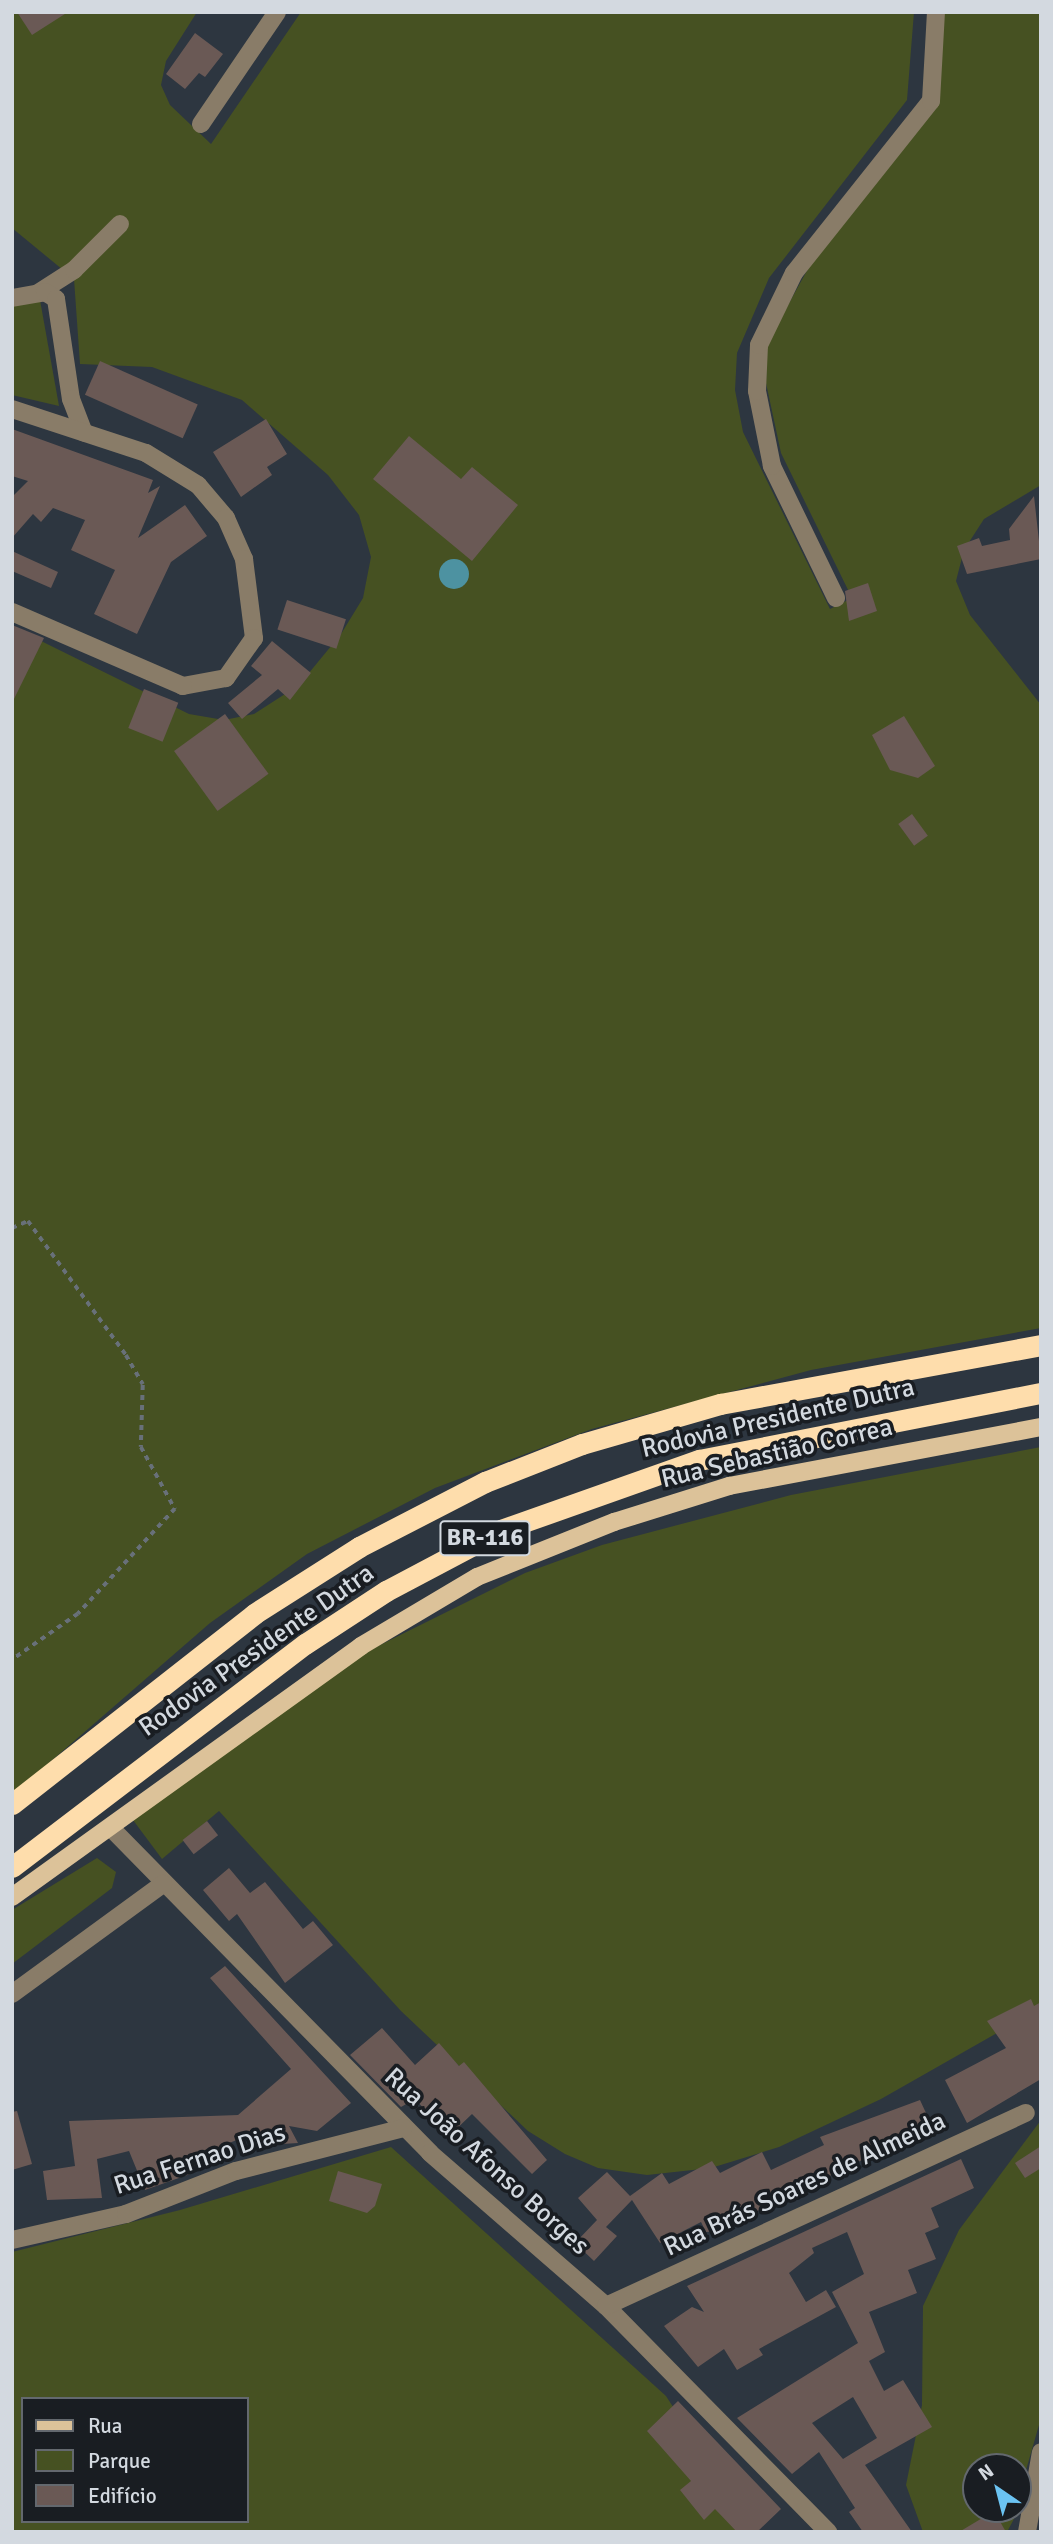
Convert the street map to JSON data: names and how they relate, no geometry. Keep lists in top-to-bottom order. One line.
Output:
{"streets":{"highway":["Rodovia Presidente Dutra","BR-116"],"main road":["Rua Sebastião Correa"],"street":["Rua Fernao Dias","Rua João Afonso Borges","Rua Brás Soares de Almeida"]},"crossings":[["Rua Sebastião Correa","Rua João Afonso Borges"],["Rua Fernao Dias","Rua João Afonso Borges"],["Rua João Afonso Borges","Rua Brás Soares de Almeida"]],"legend":["Rua","Parque","Edifício"],"north":"top left"}
